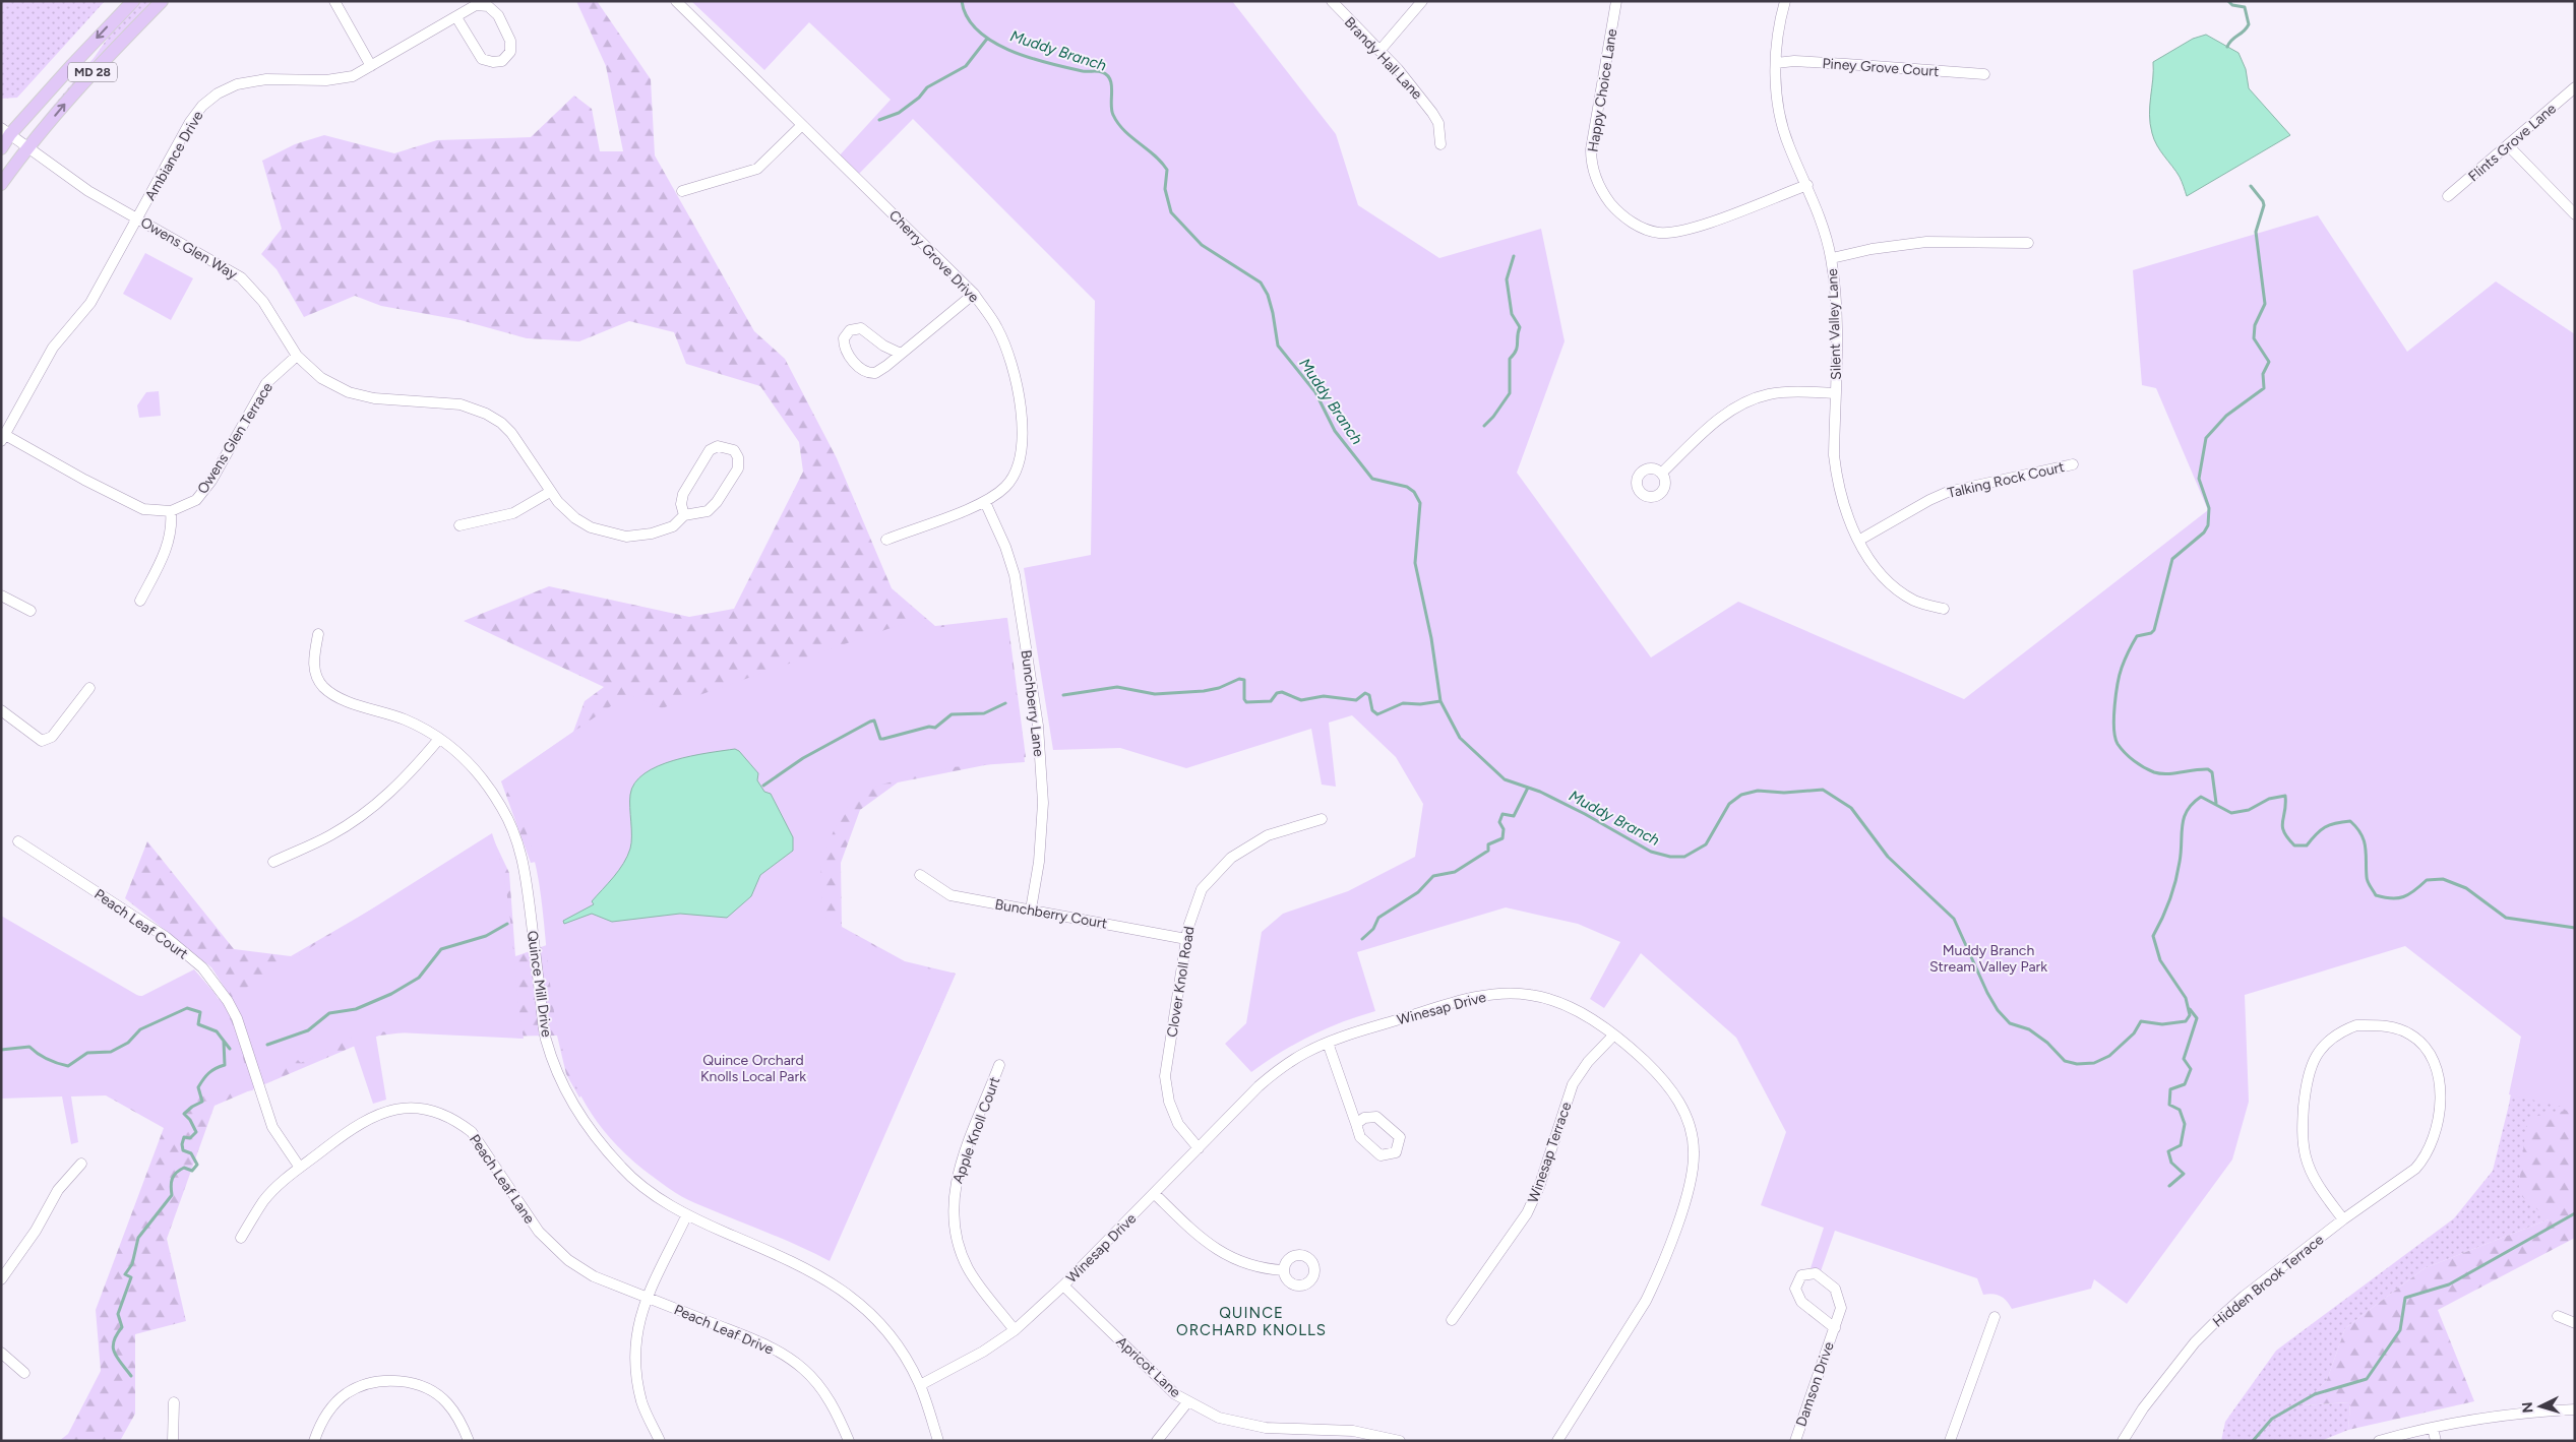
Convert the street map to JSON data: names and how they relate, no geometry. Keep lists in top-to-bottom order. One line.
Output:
{"streets":{"main road":["MD 28"],"street":["Brandy Hall Lane","Piney Grove Court","Happy Choice Lane","Flints Grove Lane","Ambiance Drive","Owens Glen Way","Cherry Grove Drive","Silent Valley Lane","Owens Glen Terrace","Talking Rock Court","Bunchberry Lane","Bunchberry Court","Peach Leaf Court","Clover Knoll Road","Quince Mill Drive","Winesap Drive","Apple Knoll Court","Winesap Terrace","Peach Leaf Lane","Hidden Brook Terrace","Peach Leaf Drive","Apricot Lane","Damson Drive"]},"crossings":[["Piney Grove Court","Silent Valley Lane"],["MD 28","Owens Glen Way"],["Happy Choice Lane","Silent Valley Lane"],["Ambiance Drive","Owens Glen Way"],["Ambiance Drive","Owens Glen Terrace"],["Owens Glen Way","Owens Glen Terrace"],["Cherry Grove Drive","Bunchberry Lane"],["Silent Valley Lane","Talking Rock Court"],["Bunchberry Lane","Bunchberry Court"],["Bunchberry Court","Clover Knoll Road"],["Peach Leaf Court","Peach Leaf Lane"],["Clover Knoll Road","Winesap Drive"],["Quince Mill Drive","Winesap Drive"],["Winesap Drive","Apple Knoll Court"],["Winesap Drive","Winesap Terrace"],["Winesap Drive","Apricot Lane"],["Peach Leaf Lane","Peach Leaf Drive"]],"districts":["QUINCE ORCHARD KNOLLS"],"water":["Muddy Branch"],"parks":["Muddy Branch Stream Valley Park","Quince Orchard Knolls Local Park"],"north":"left"}
